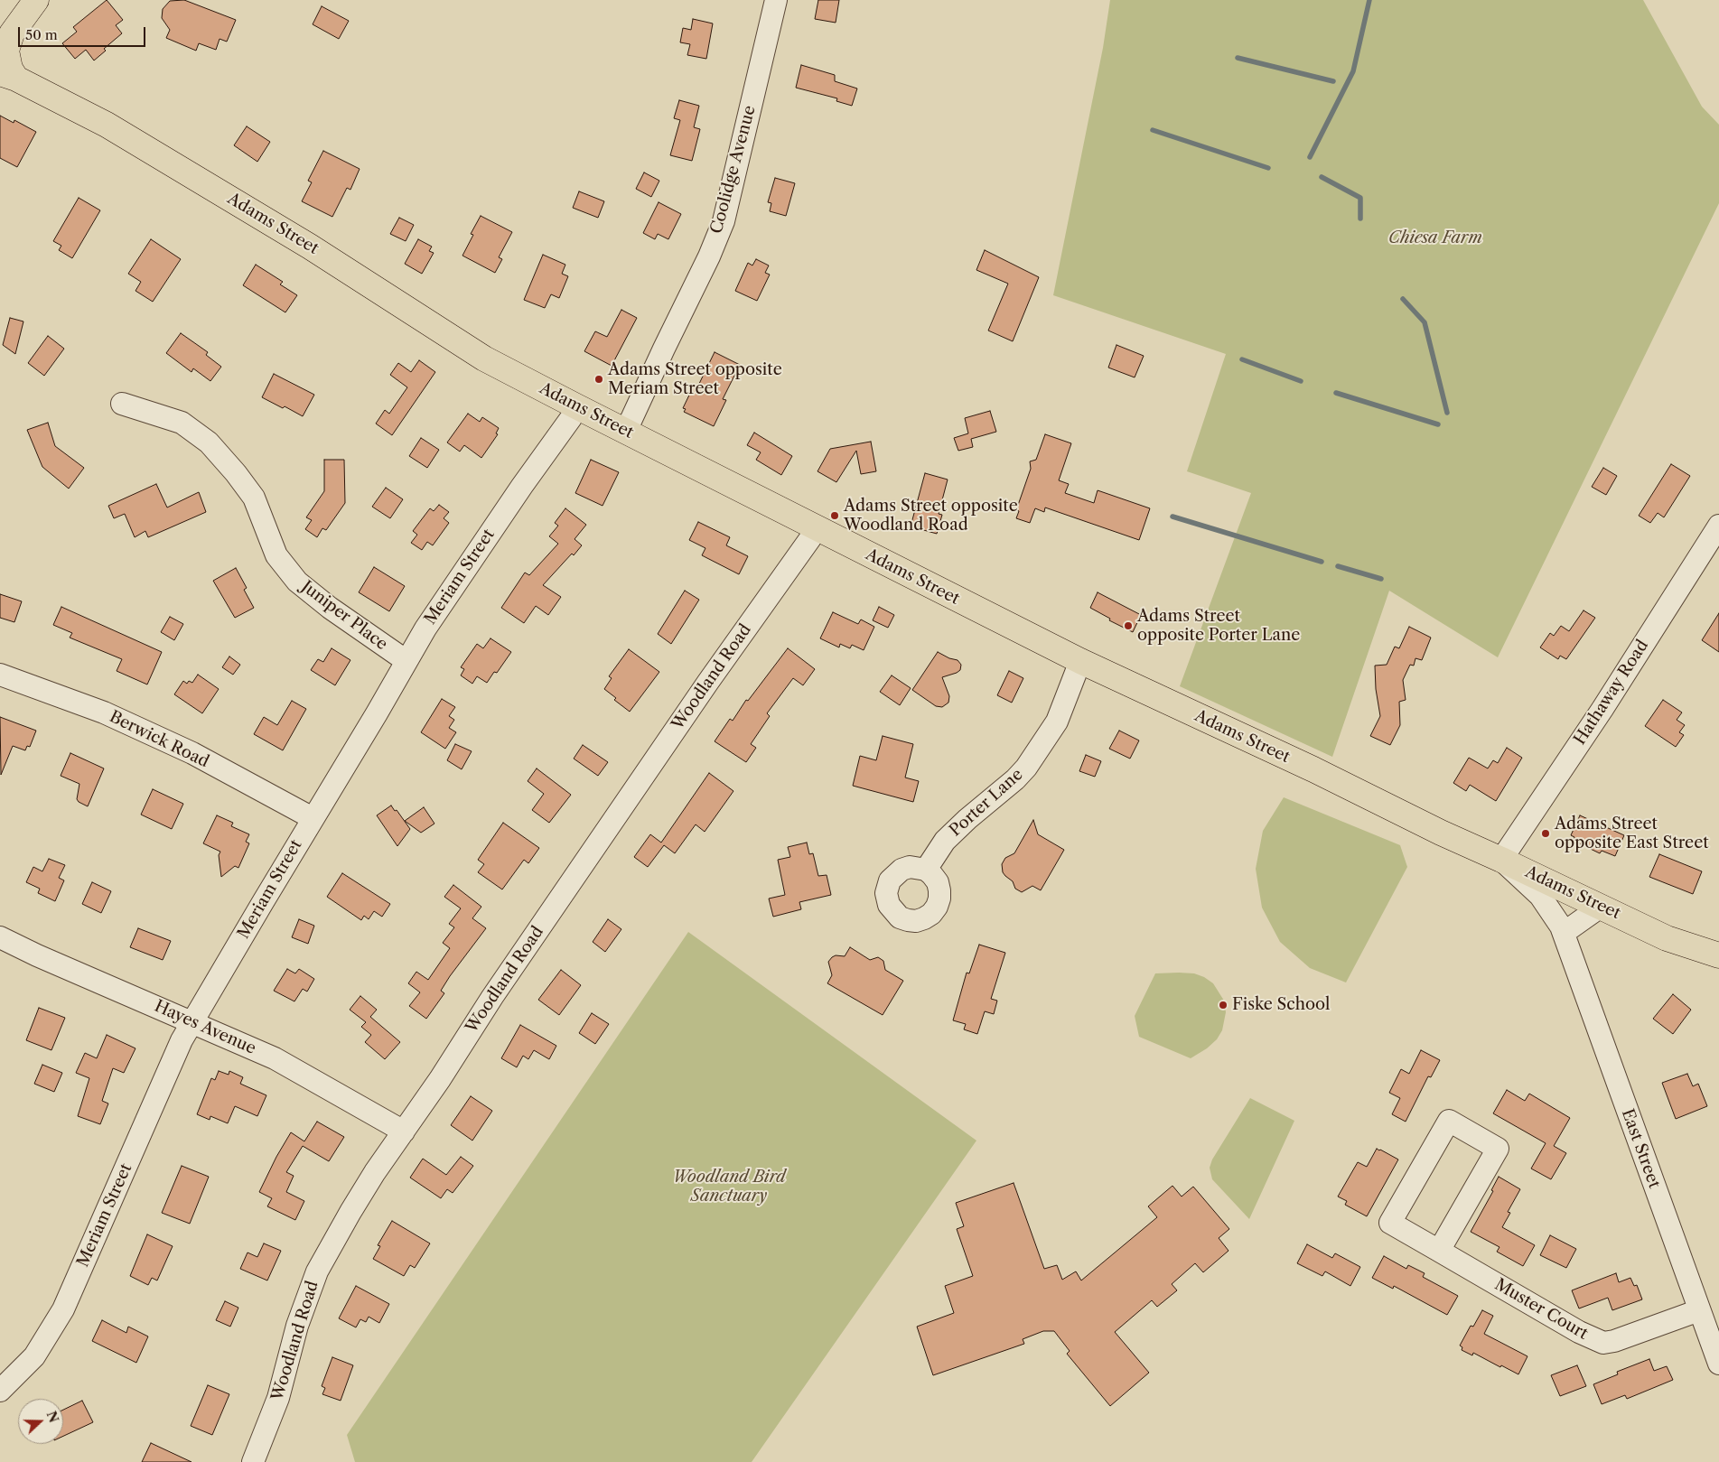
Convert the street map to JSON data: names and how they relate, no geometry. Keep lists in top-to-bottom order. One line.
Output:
{"streets":{"main road":["Adams Street"],"street":["Coolidge Avenue","Meriam Street","Juniper Place","Woodland Road","Hathaway Road","Berwick Road","Porter Lane","Hayes Avenue","East Street","Muster Court"]},"crossings":[["Coolidge Avenue","Adams Street"],["Adams Street","Meriam Street"],["Adams Street","Woodland Road"],["Adams Street","Hathaway Road"],["Adams Street","Porter Lane"],["Adams Street","East Street"],["Meriam Street","Juniper Place"],["Meriam Street","Berwick Road"],["Meriam Street","Hayes Avenue"],["Woodland Road","Hayes Avenue"],["Hathaway Road","East Street"],["East Street","Muster Court"]],"parks":["Chiesa Farm","Woodland Bird Sanctuary"],"places":["Adams Street opposite Meriam Street","Adams Street opposite Woodland Road","Adams Street opposite Porter Lane","Adams Street opposite East Street","Fiske School"],"scale_bar":"50 m","north":"right"}
